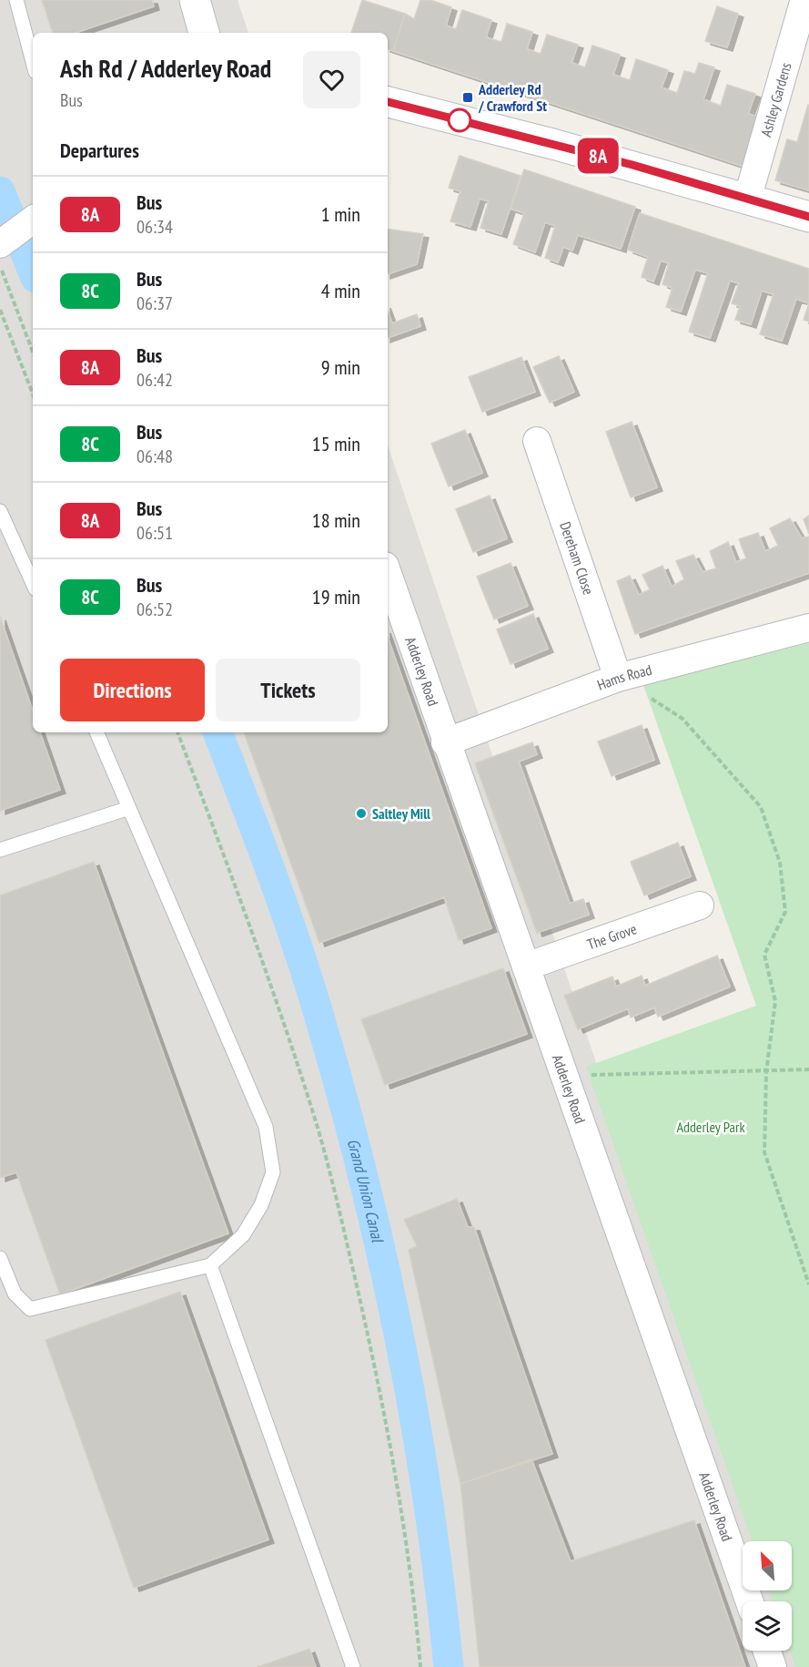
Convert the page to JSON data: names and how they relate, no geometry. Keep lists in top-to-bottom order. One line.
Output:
{"streets":{"street":["Ashley Gardens","Dereham Close","Adderley Road","Hams Road","The Grove"]},"crossings":[["Dereham Close","Hams Road"],["Adderley Road","Hams Road"],["Adderley Road","The Grove"]],"water":["Grand Union Canal"],"parks":["Adderley Park"],"places":{"transit":["Adderley Rd / Crawford St"],"other":["Saltley Mill"]},"lines":["bus line 8A"],"north":"top left","page":{"on_map":"8A","heading":[["Ash Rd / Adderley Road","Bus"],"Departures"],"list":[{"mark":"8A","name":"Bus","note":"06:34","value":"1 min"},{"mark":"8C","name":"Bus","note":"06:37","value":"4 min"},{"mark":"8A","name":"Bus","note":"06:42","value":"9 min"},{"mark":"8C","name":"Bus","note":"06:48","value":"15 min"},{"mark":"8A","name":"Bus","note":"06:51","value":"18 min"},{"mark":"8C","name":"Bus","note":"06:52","value":"19 min"}],"buttons":["Directions","Tickets"]}}
